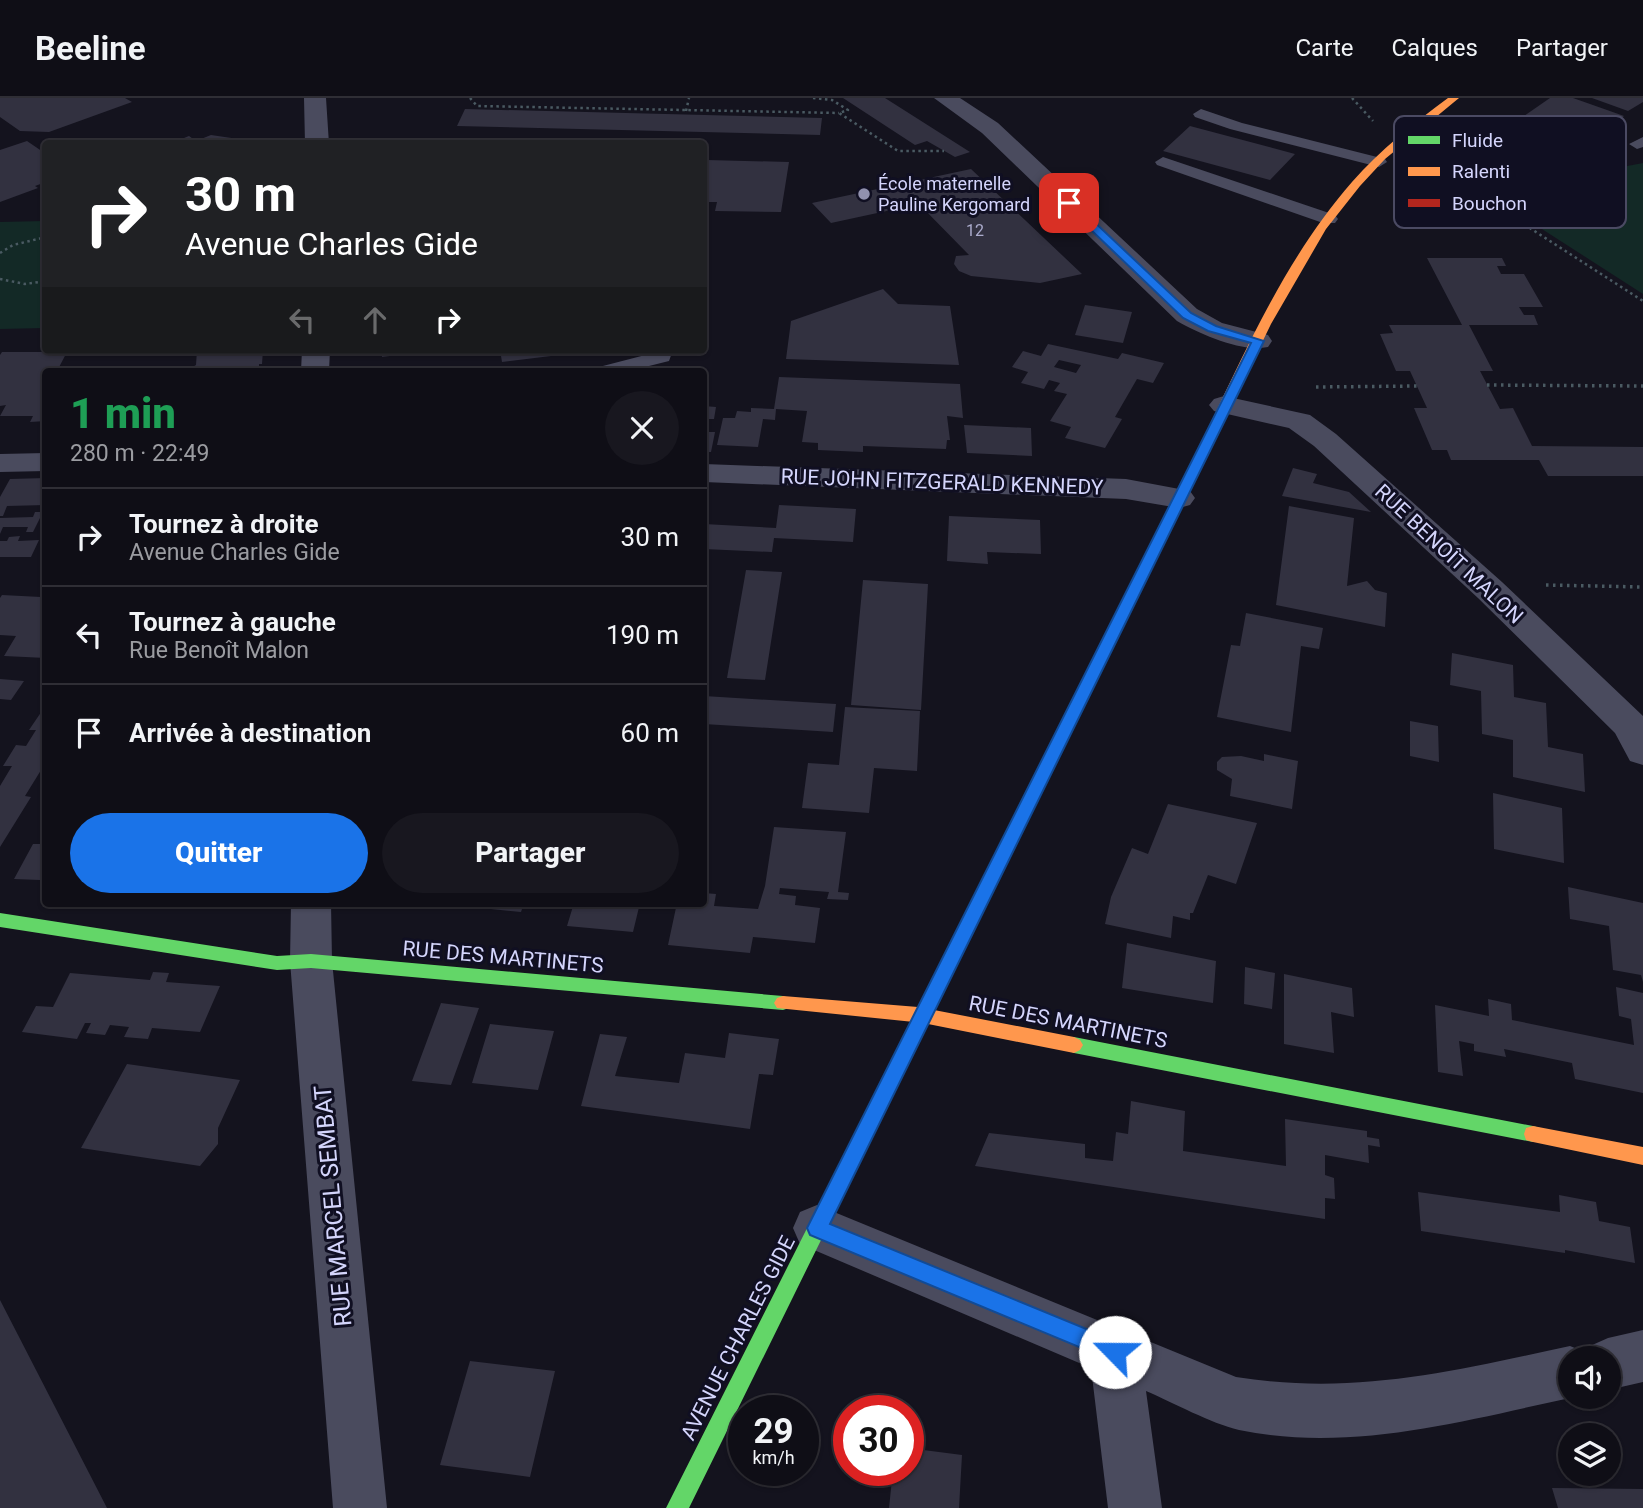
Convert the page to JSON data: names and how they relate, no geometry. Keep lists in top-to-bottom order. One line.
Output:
{"streets":{"main road":["RUE DES MARTINETS","AVENUE CHARLES GIDE"],"street":["RUE JOHN FITZGERALD KENNEDY","RUE BENOÎT MALON","RUE MARCEL SEMBAT"]},"crossings":[["RUE JOHN FITZGERALD KENNEDY","AVENUE CHARLES GIDE"],["RUE BENOÎT MALON","AVENUE CHARLES GIDE"],["RUE DES MARTINETS","RUE MARCEL SEMBAT"],["RUE DES MARTINETS","AVENUE CHARLES GIDE"]],"places":["École maternelle Pauline Kergomard"],"house_numbers":["12"],"legend":["Fluide","Ralenti","Bouchon"],"page":{"header":"Beeline","nav":["Carte","Calques","Partager"],"turn":["30 m","Avenue Charles Gide"],"heading":["1 min","280 m · 22:49"],"list":[{"name":"Tournez à droite","note":"Avenue Charles Gide","value":"30 m"},{"name":"Tournez à gauche","note":"Rue Benoît Malon","value":"190 m"},{"name":"Arrivée à destination","value":"60 m"}],"buttons":["Quitter","Partager"],"speed":"29 km/h","limit":"30"}}
